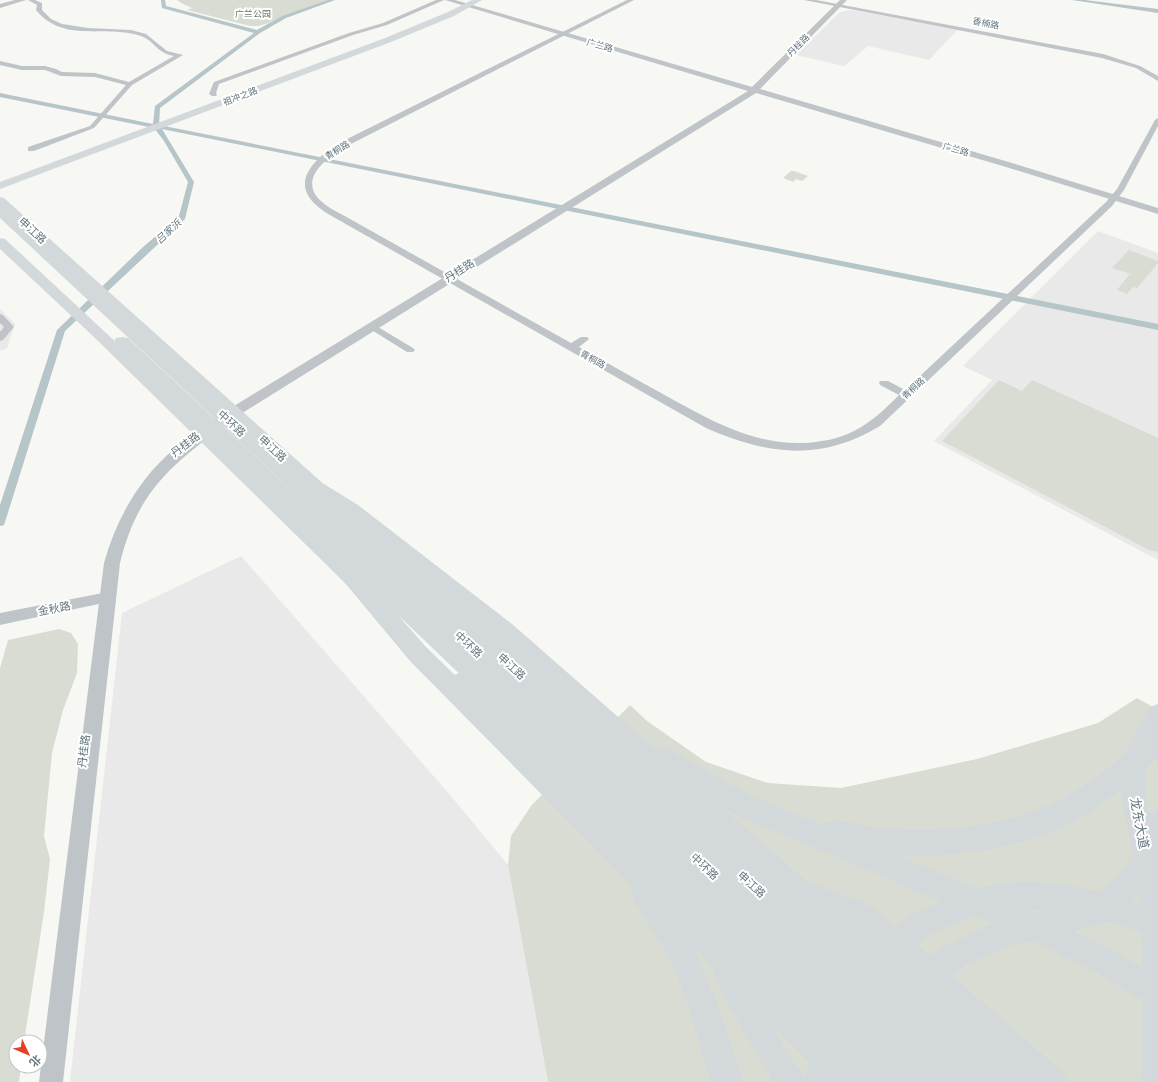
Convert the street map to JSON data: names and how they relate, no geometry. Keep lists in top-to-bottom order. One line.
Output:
{"streets":{"highway":["中环路"],"main road":["祖冲之路","申江路","龙东大道"],"street":["香楠路","广兰路","丹桂路","青桐路","金秋路"]},"crossings":[["香楠路","丹桂路"],["广兰路","丹桂路"],["广兰路","祖冲之路"],["广兰路","青桐路"],["丹桂路","青桐路"],["丹桂路","申江路"],["丹桂路","中环路"],["丹桂路","金秋路"],["申江路","中环路"]],"water":["吕家浜"],"parks":["广兰公园"],"north":"bottom right"}
